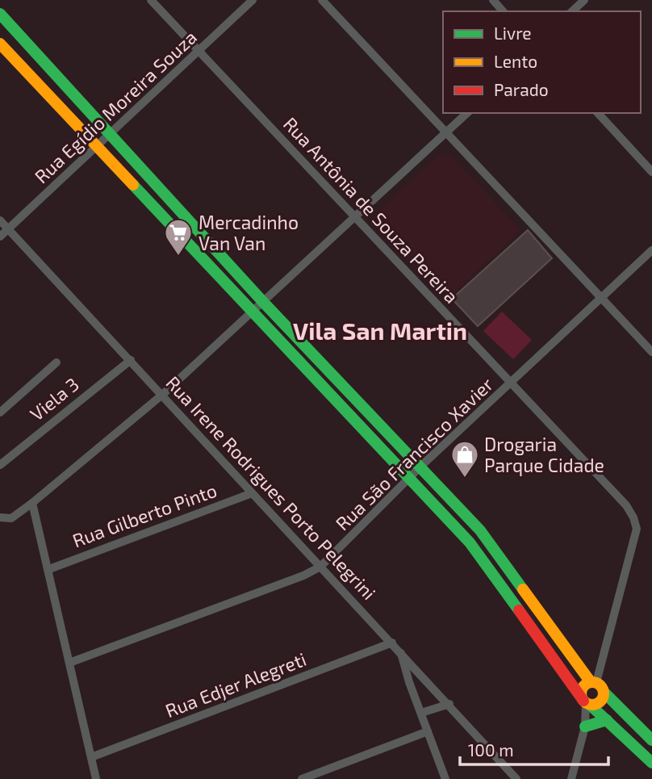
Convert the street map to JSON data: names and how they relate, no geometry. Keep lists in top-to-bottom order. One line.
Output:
{"streets":{"street":["Rua Egídio Moreira Souza","Rua Antônia de Souza Pereira","Viela 3","Rua São Francisco Xavier","Rua Irene Rodrigues Porto Pelegrini","Rua Gilberto Pinto","Rua Edjer Alegreti"]},"crossings":[["Rua Egídio Moreira Souza","Rua Antônia de Souza Pereira"],["Rua Egídio Moreira Souza","Rua Irene Rodrigues Porto Pelegrini"],["Rua Antônia de Souza Pereira","Rua São Francisco Xavier"],["Viela 3","Rua Irene Rodrigues Porto Pelegrini"],["Rua São Francisco Xavier","Rua Irene Rodrigues Porto Pelegrini"],["Rua Irene Rodrigues Porto Pelegrini","Rua Gilberto Pinto"],["Rua Irene Rodrigues Porto Pelegrini","Rua Edjer Alegreti"]],"districts":["Vila San Martin"],"places":{"supermarket":["Mercadinho Van Van"],"shop":["Drogaria Parque Cidade"]},"legend":["Livre","Lento","Parado"],"scale_bar":"100 m"}
